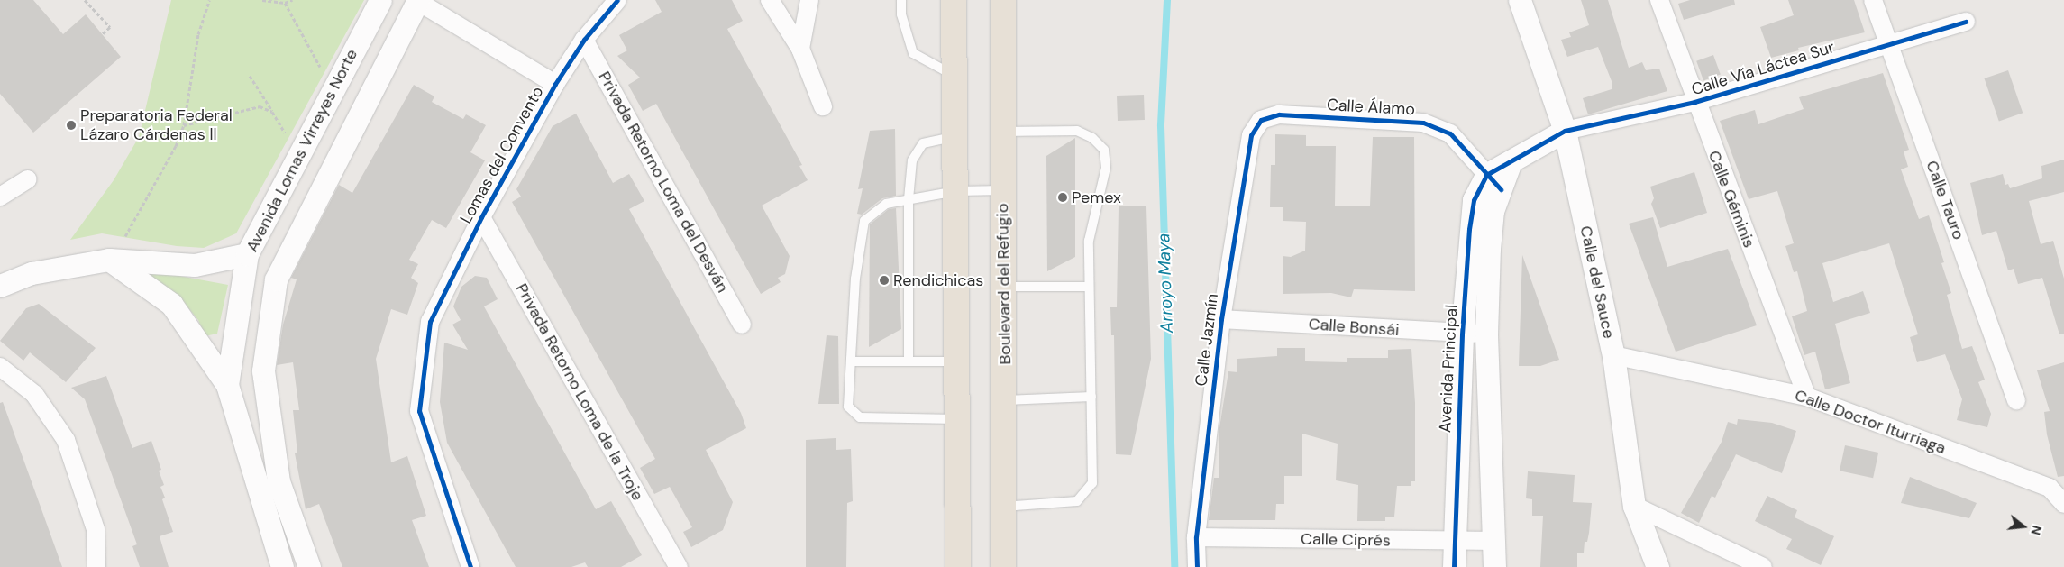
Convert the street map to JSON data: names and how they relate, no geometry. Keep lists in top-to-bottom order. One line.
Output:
{"streets":{"main road":["Boulevard del Refugio"],"street":["Calle Vía Láctea Sur","Calle Álamo","Avenida Lomas Virreyes Norte","Lomas del Convento","Privada Retorno Loma del Desván","Calle Géminis","Calle Tauro","Calle del Sauce","Calle Bonsái","Calle Jazmín","Avenida Principal","Privada Retorno Loma de la Troje","Calle Doctor Iturriaga","Calle Ciprés"]},"crossings":[["Calle Vía Láctea Sur","Calle Géminis"],["Calle Vía Láctea Sur","Calle Tauro"],["Calle Vía Láctea Sur","Calle del Sauce"],["Calle Álamo","Calle Jazmín"],["Calle Álamo","Avenida Principal"],["Lomas del Convento","Privada Retorno Loma del Desván"],["Lomas del Convento","Privada Retorno Loma de la Troje"],["Calle Géminis","Calle Doctor Iturriaga"],["Calle del Sauce","Calle Doctor Iturriaga"],["Calle Bonsái","Calle Jazmín"],["Calle Bonsái","Avenida Principal"],["Calle Jazmín","Calle Ciprés"],["Avenida Principal","Calle Ciprés"]],"water":["Arroyo Maya"],"places":["Preparatoria Federal Lázaro Cárdenas ll","Pemex","Rendichicas"],"north":"right"}
